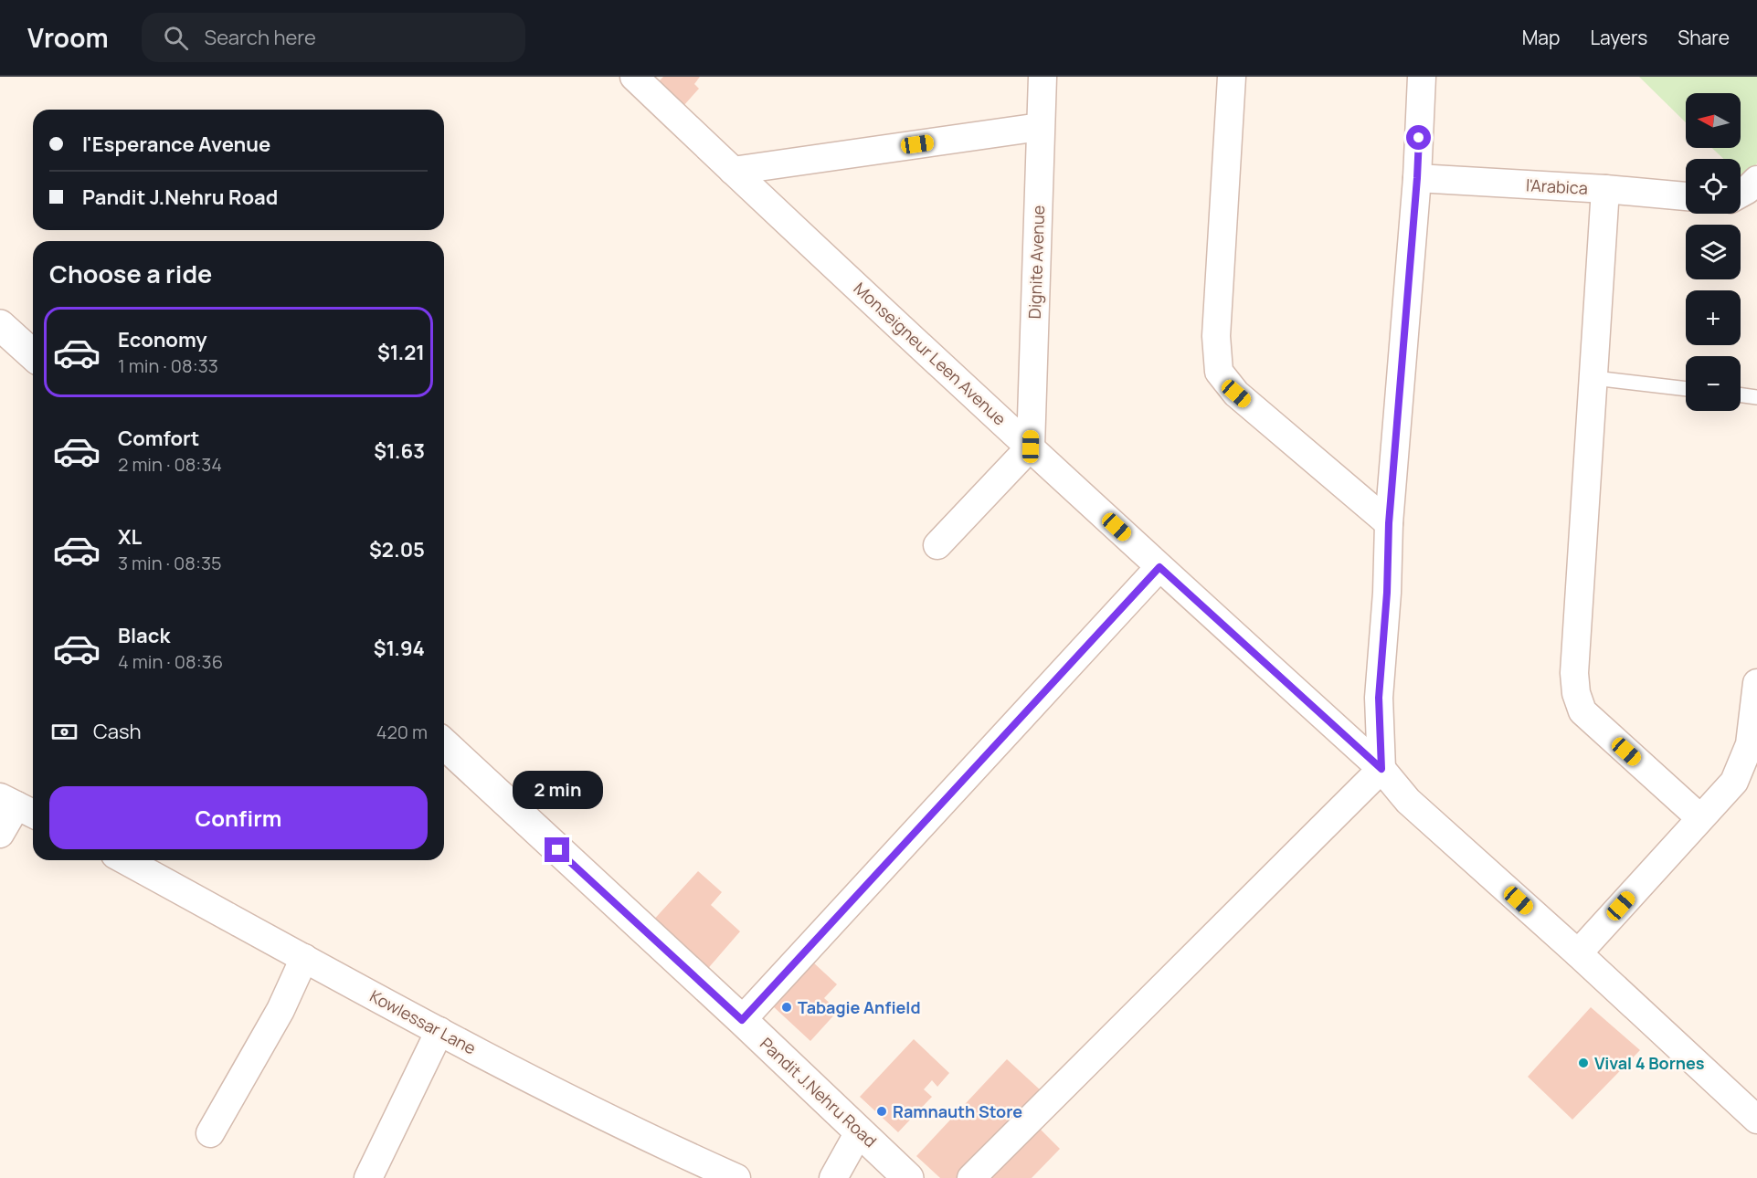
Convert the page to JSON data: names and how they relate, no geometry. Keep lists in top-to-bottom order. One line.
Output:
{"streets":{"street":["l'Arabica","Dignite Avenue","Monseigneur Leen Avenue","Kowlessar Lane","Pandit J.Nehru Road"]},"crossings":[["Dignite Avenue","Monseigneur Leen Avenue"]],"places":["Tabagie Anfield","Vival 4 Bornes","Ramnauth Store"],"north":"left","page":{"header":"Vroom","search":"Search here","nav":["Map","Layers","Share"],"map_buttons":["+","−"],"banner":["l'Esperance Avenue","Pandit J.Nehru Road"],"heading":"Choose a ride","list":[{"name":"Economy","note":"1 min · 08:33","value":"$1.21"},{"name":"Comfort","note":"2 min · 08:34","value":"$1.63"},{"name":"XL","note":"3 min · 08:35","value":"$2.05"},{"name":"Black","note":"4 min · 08:36","value":"$1.94"}],"pay":["Cash","420 m"],"bubble":"2 min","buttons":"Confirm"}}
